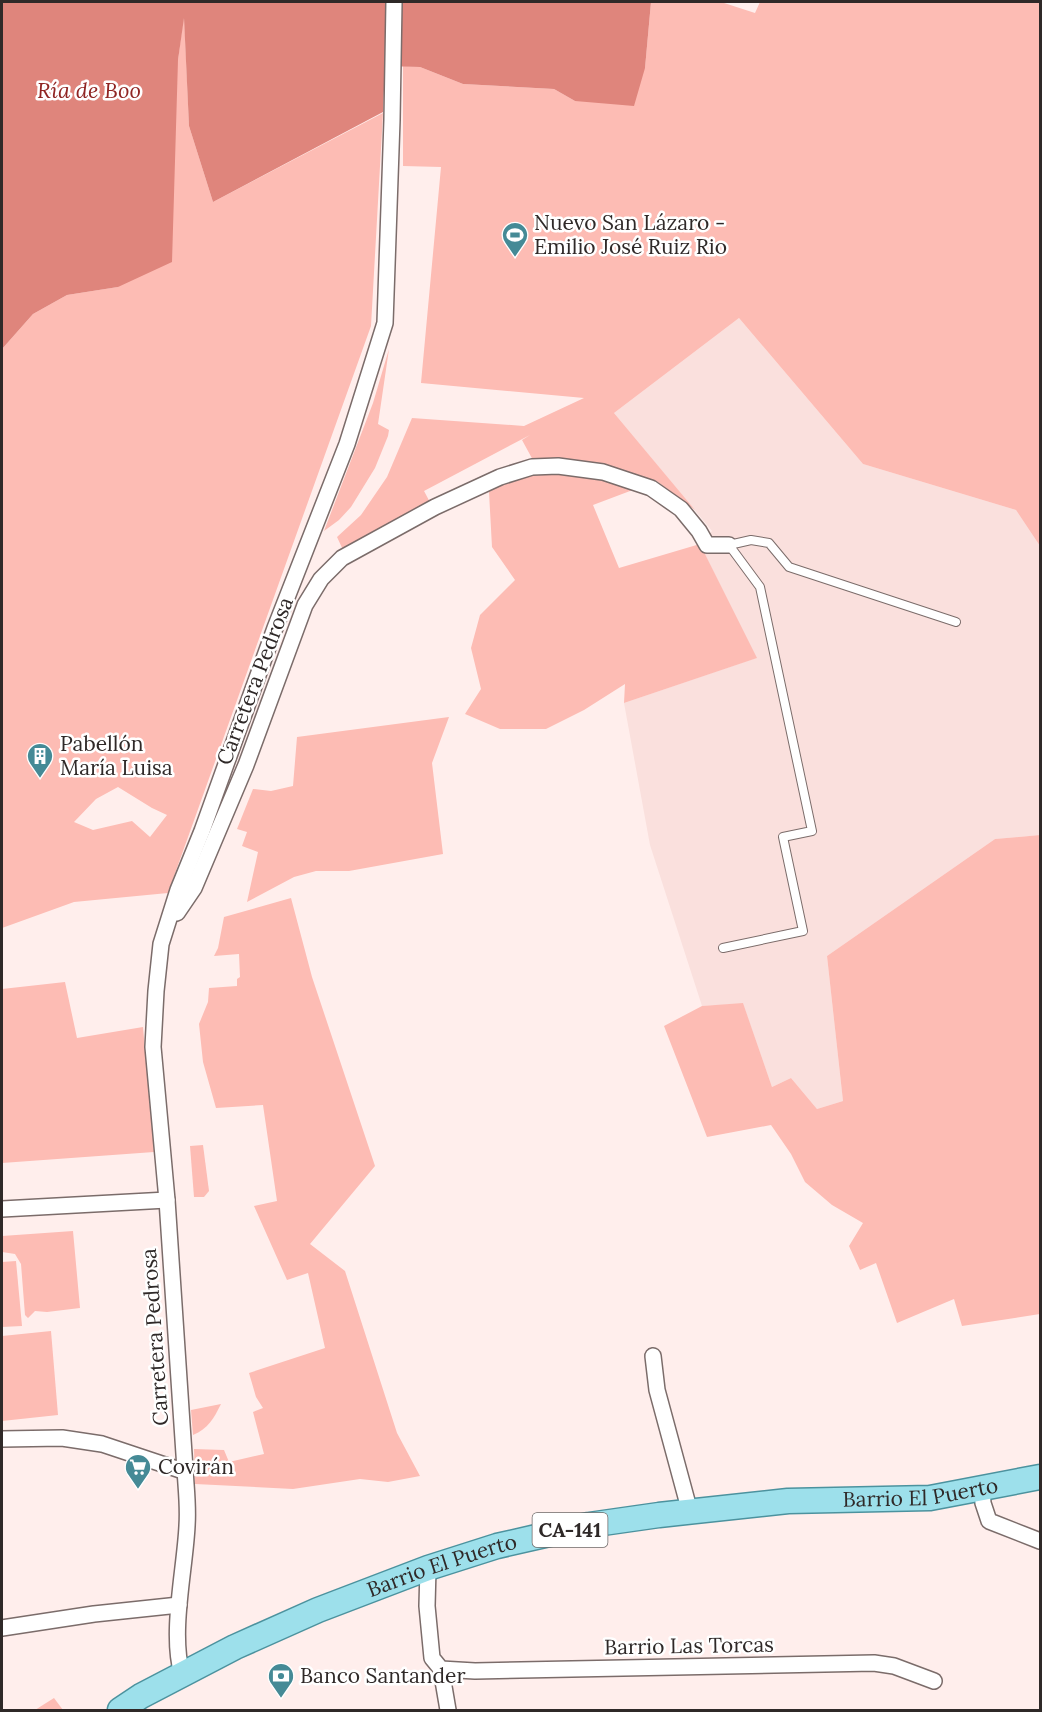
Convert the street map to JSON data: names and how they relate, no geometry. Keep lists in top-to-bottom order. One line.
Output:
{"streets":{"main road":["Barrio El Puerto","CA-141"],"street":["Carretera Pedrosa","Barrio Las Torcas"]},"crossings":[["Carretera Pedrosa","Barrio El Puerto"]],"water":["Ría de Boo"],"places":{"sports":["Nuevo San Lázaro - Emilio José Ruiz Rio"],"building":["Pabellón María Luisa"],"supermarket":["Covirán"],"bank":["Banco Santander"]}}
